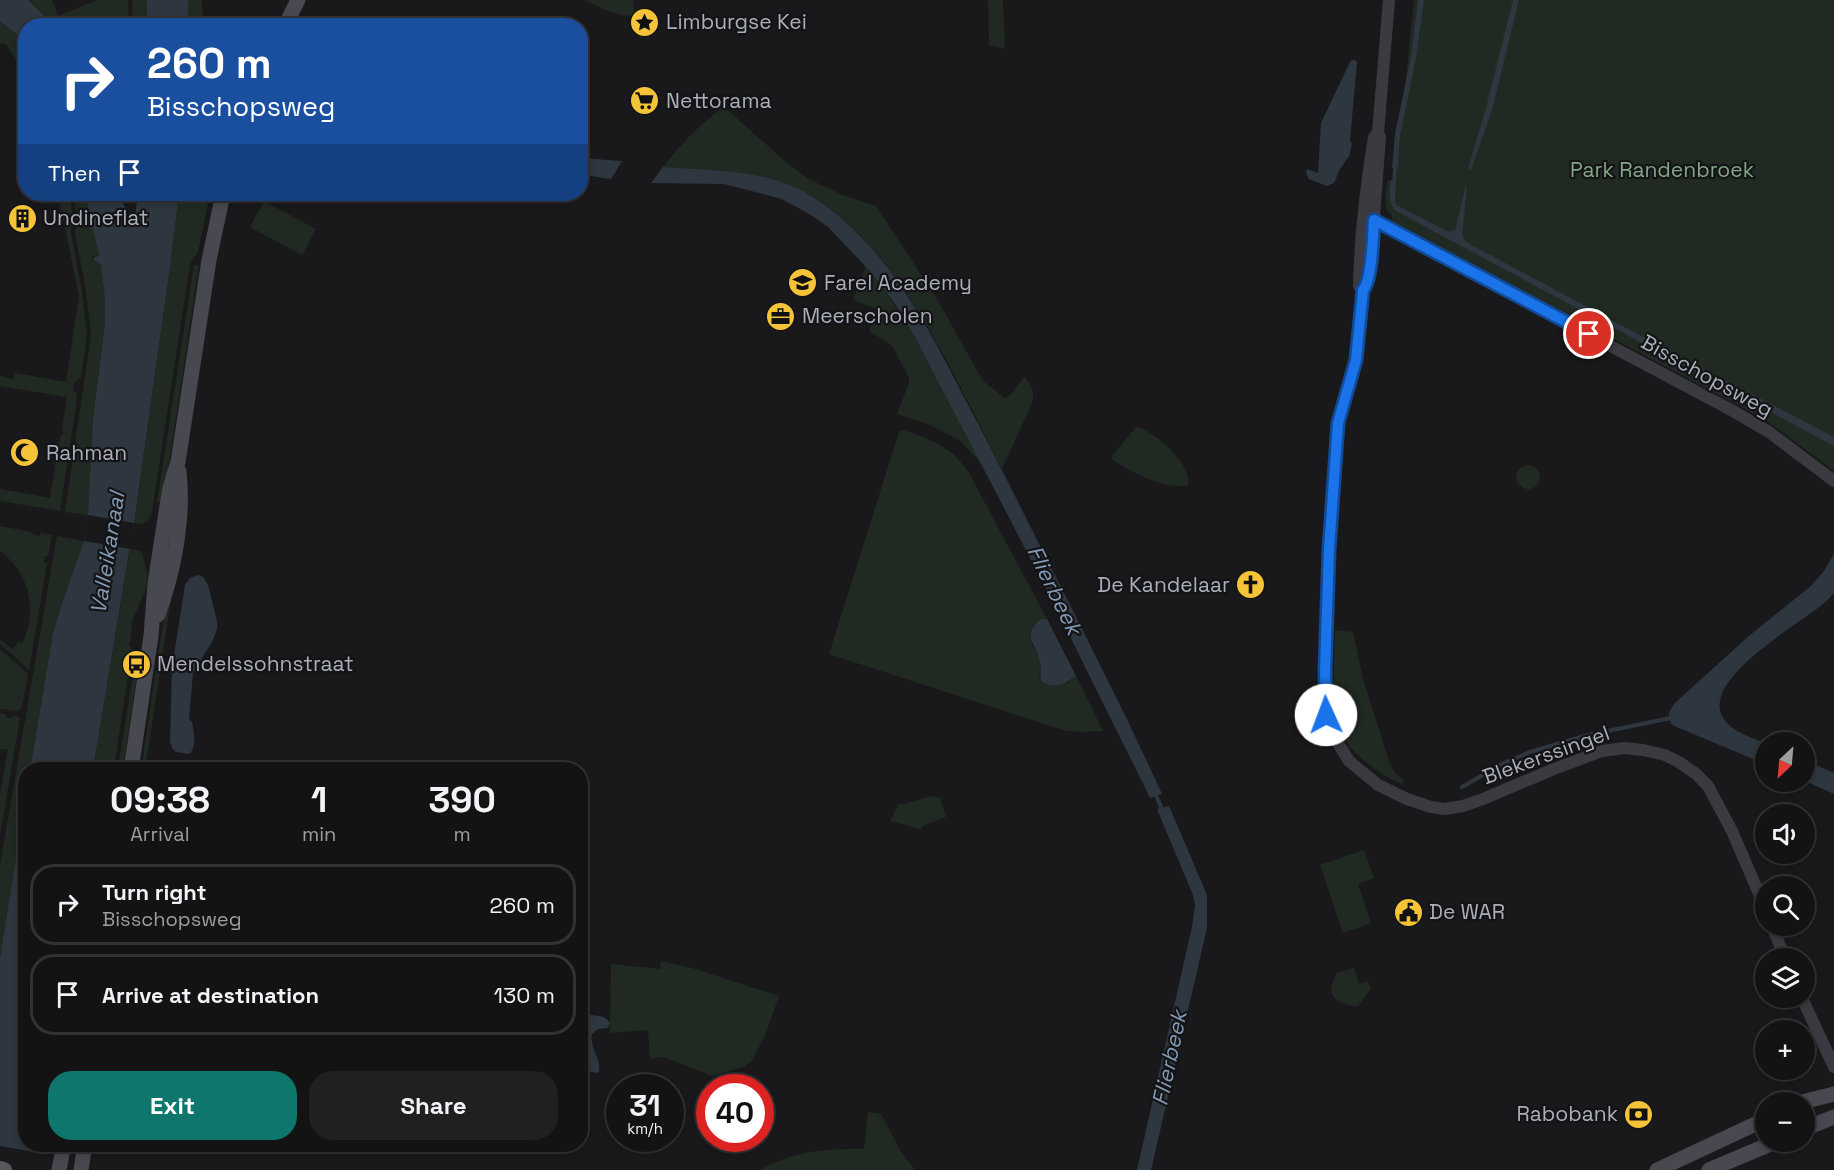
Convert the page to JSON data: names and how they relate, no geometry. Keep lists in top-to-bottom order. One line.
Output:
{"streets":{"street":["Bisschopsweg","Blekerssingel"]},"crossings":[["Bisschopsweg","Blekerssingel"]],"water":["Valleikanaal","Flierbeek"],"parks":["Park Randenbroek"],"places":{"place":["Limburgse Kei"],"supermarket":["Nettorama"],"building":["Undineflat"],"school or university":["Farel Academy"],"office":["Meerscholen"],"mosque":["Rahman"],"church":["De Kandelaar"],"bus stop":["Mendelssohnstraat"],"public building":["De WAR"],"bank":["Rabobank"]},"north":"bottom left","page":{"turn":["260 m","Bisschopsweg"],"then":"Then","map_buttons":["+","−"],"eta":["09:38","Arrival","1","min","390","m"],"list":[{"name":"Turn right","note":"Bisschopsweg","value":"260 m"},{"name":"Arrive at destination","value":"130 m"}],"buttons":["Exit","Share"],"speed":"31 km/h","limit":"40"}}
